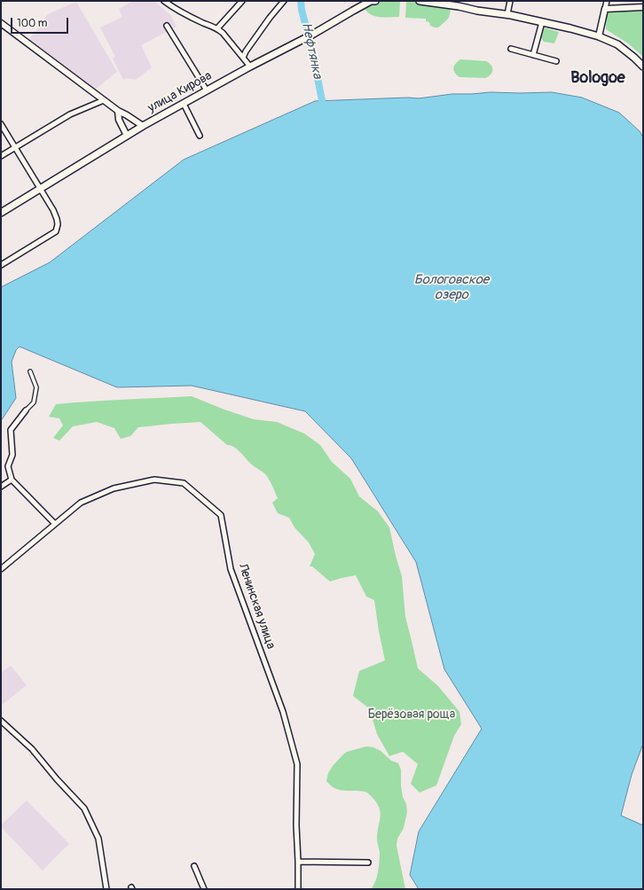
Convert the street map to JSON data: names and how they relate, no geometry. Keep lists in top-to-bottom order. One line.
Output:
{"streets":{"main road":["улица Кирова"],"street":["Ленинская улица"]},"districts":["Bologoe"],"water":["Нефтянка","Бологовское озеро"],"parks":["Берёзовая роща"],"scale_bar":"100 m"}
